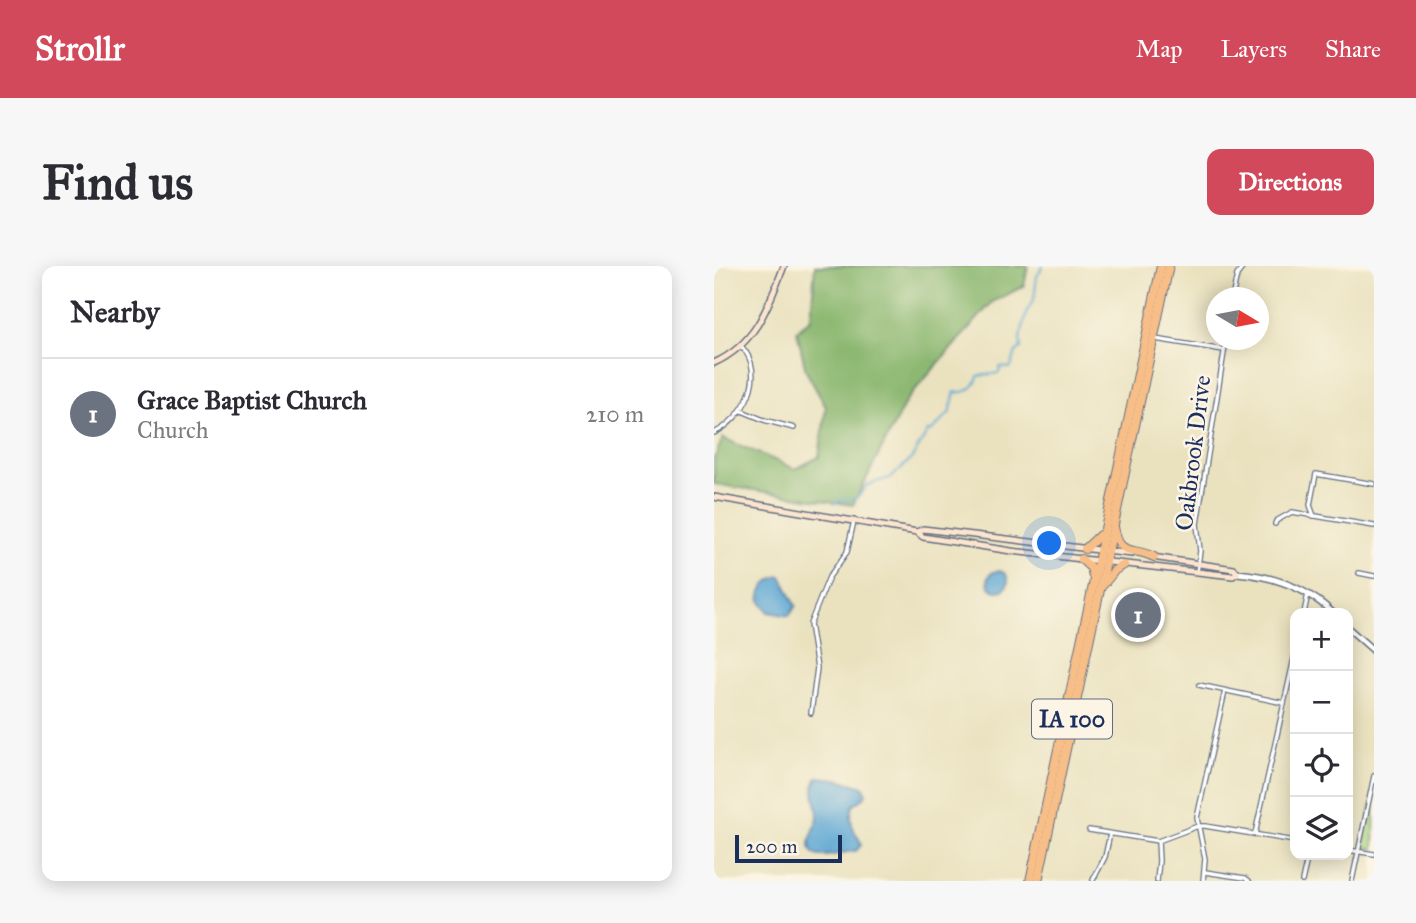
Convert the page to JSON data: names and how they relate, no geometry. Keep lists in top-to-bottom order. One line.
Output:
{"streets":{"highway":["IA 100"],"street":["Oakbrook Drive"]},"scale_bar":"200 m","north":"right","page":{"header":"Strollr","nav":["Map","Layers","Share"],"buttons":"Directions","title":"Find us","heading":"Nearby","list":[{"mark":"1","name":"Grace Baptist Church","note":"Church","value":"210 m"}],"pins":"1","map_buttons":["+","−"],"scale":"200 m"}}
